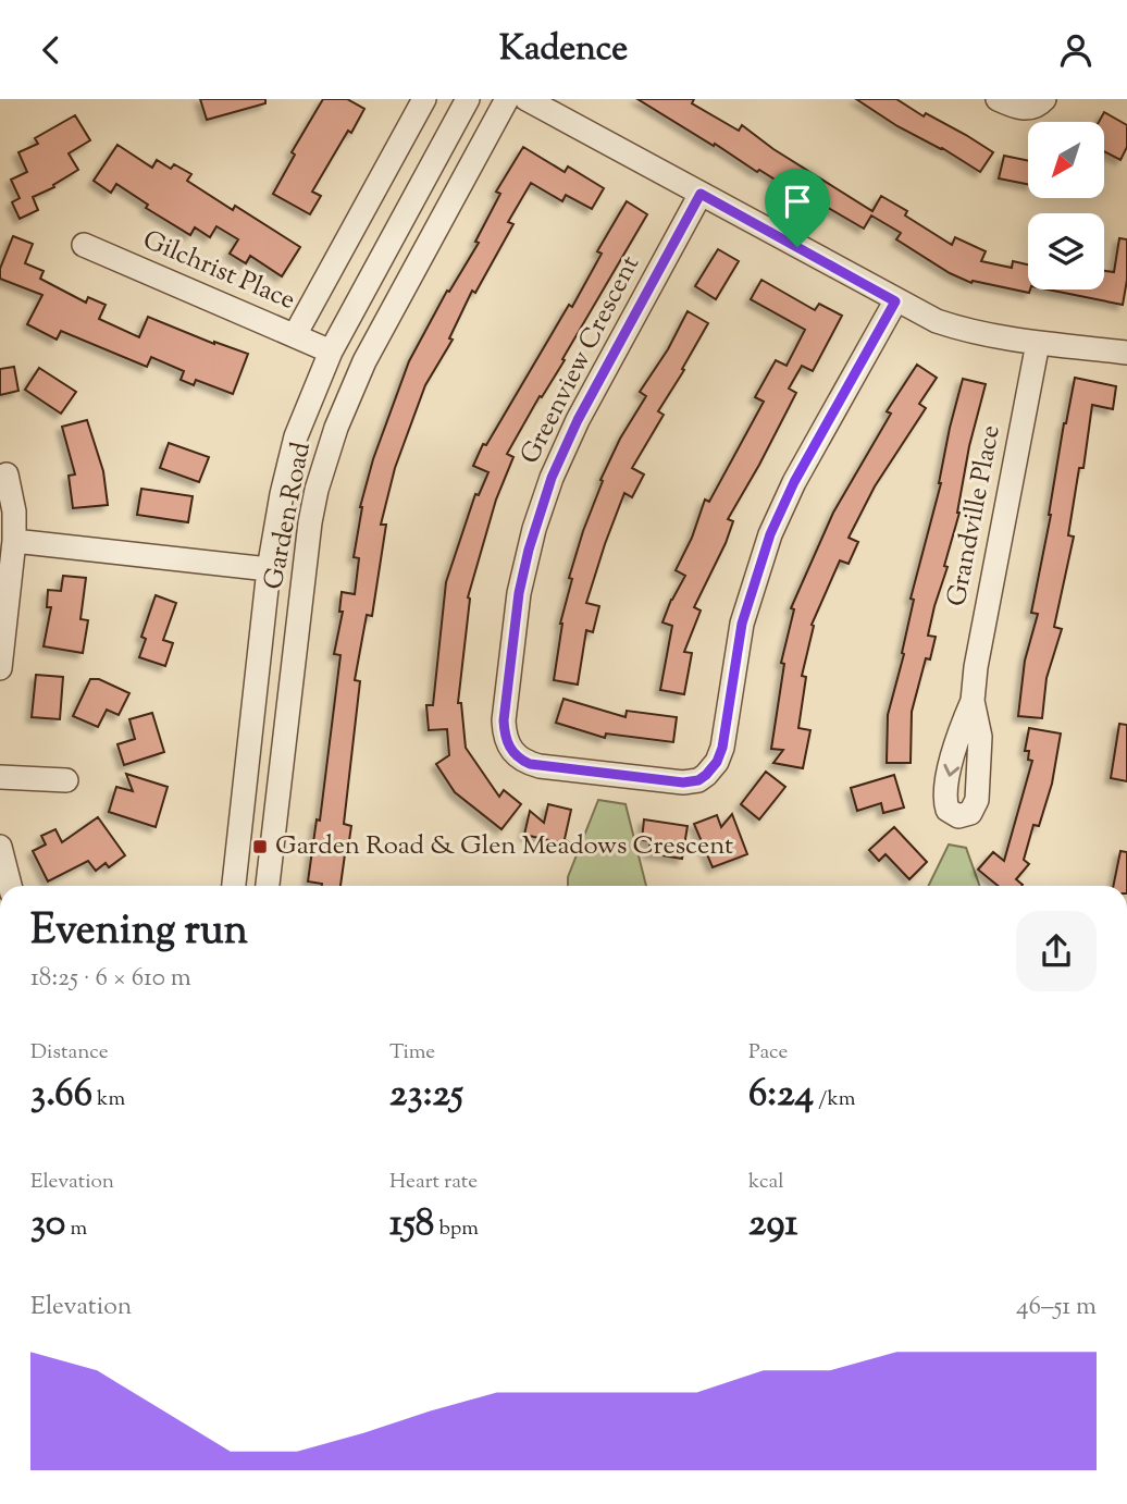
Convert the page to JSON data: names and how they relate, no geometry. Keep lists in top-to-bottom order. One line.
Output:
{"streets":{"street":["Gilchrist Place","Greenview Crescent","Garden Road","Grandville Place"]},"crossings":[["Gilchrist Place","Garden Road"]],"places":{"transit":["Garden Road & Glen Meadows Crescent"]},"north":"bottom left","page":{"header":"Kadence","heading":["Evening run","18:25 · 6 × 610 m"],"stats":[["Distance","3.66 km"],["Time","23:25"],["Pace","6:24 /km"],["Elevation","30 m"],["Heart rate","158 bpm"],["kcal","291"]],"chart":["Elevation","46–51 m"]}}
